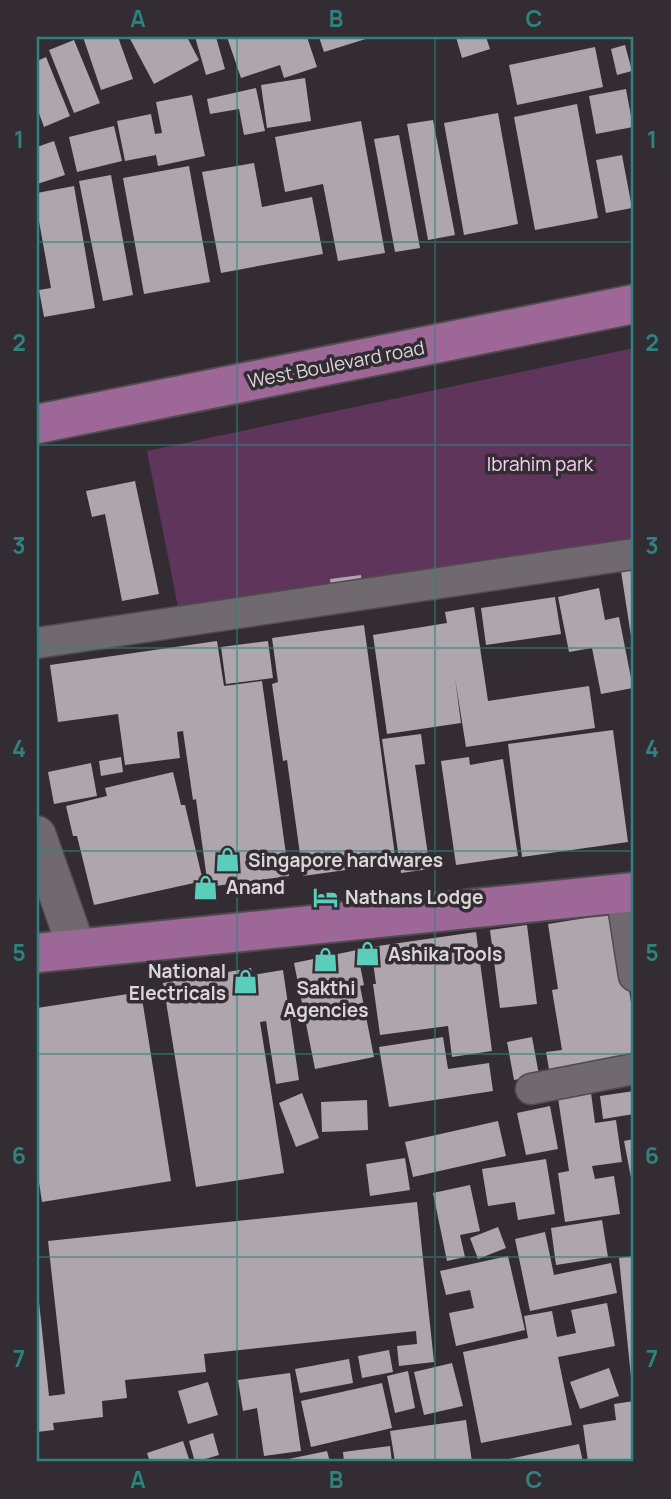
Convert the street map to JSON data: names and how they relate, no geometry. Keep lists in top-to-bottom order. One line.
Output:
{"streets":{"main road":["West Boulevard road"]},"parks":["Ibrahim park"],"places":{"shop":["Singapore hardwares","Anand","Ashika Tools","Sakthi Agencies","National Electricals"],"hotel":["Nathans Lodge"]},"grid":{"columns":["A","B","C"],"rows":["1","2","3","4","5","6","7"]}}
